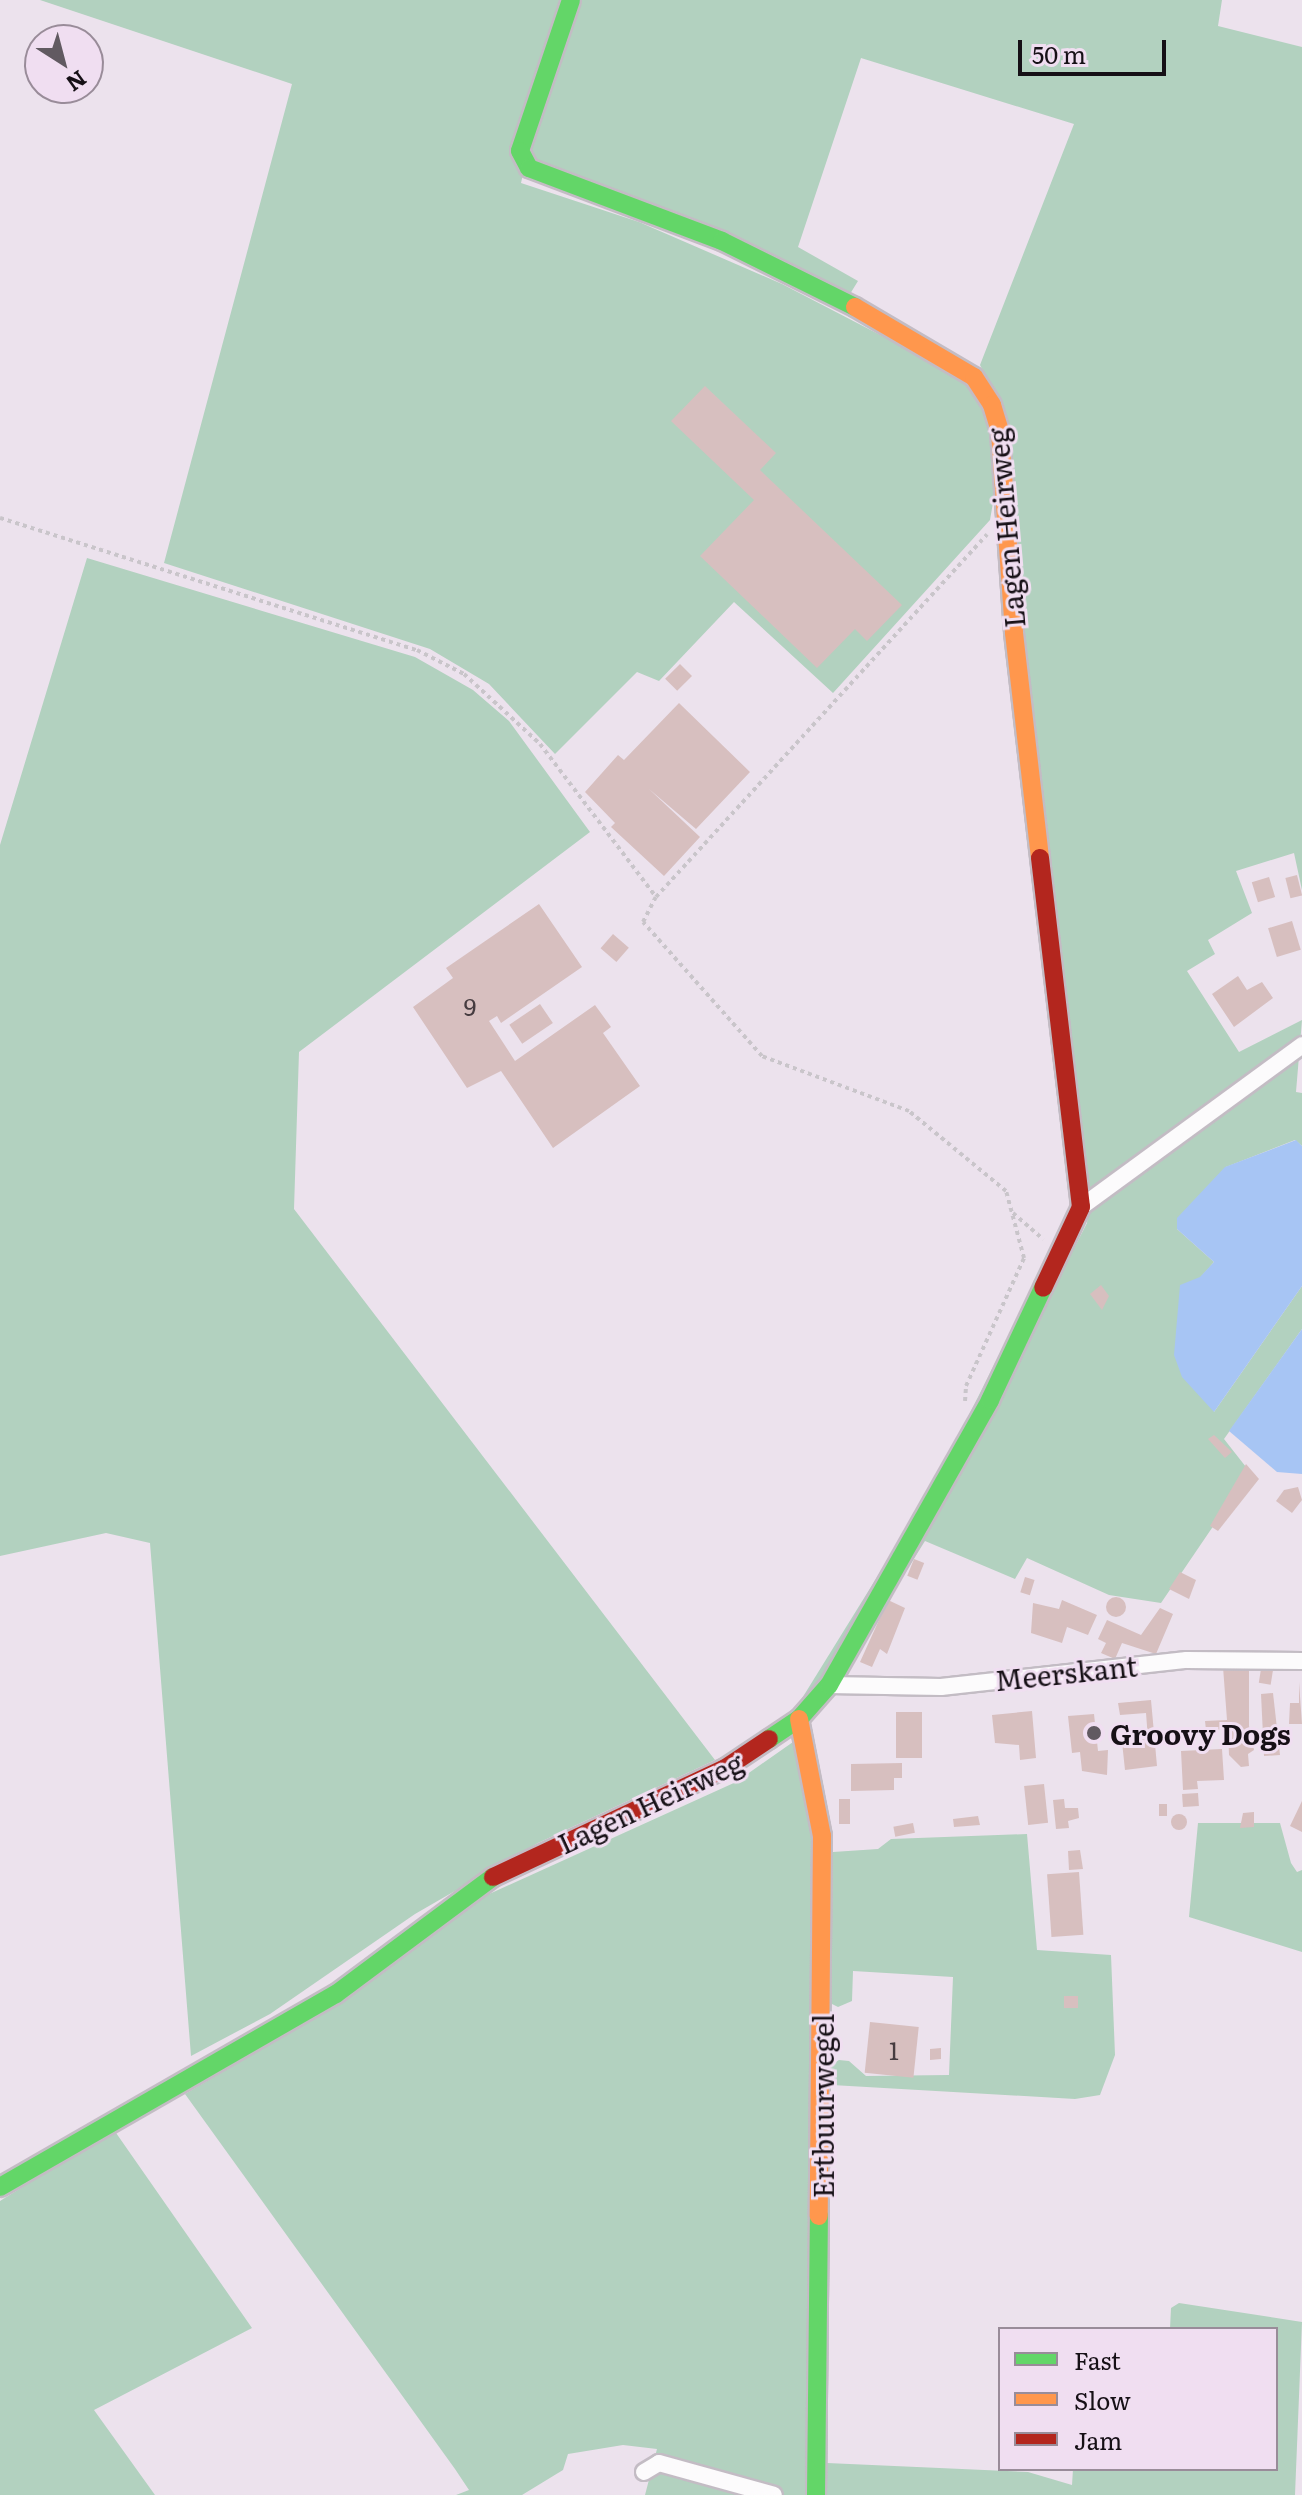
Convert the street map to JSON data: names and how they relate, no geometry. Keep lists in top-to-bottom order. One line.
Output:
{"streets":{"street":["Lagen Heirweg","Meerskant","Ertbuurwegel"]},"crossings":[["Lagen Heirweg","Meerskant"],["Lagen Heirweg","Ertbuurwegel"]],"places":["Groovy Dogs"],"house_numbers":["9","1"],"legend":["Fast","Slow","Jam"],"scale_bar":"50 m","north":"bottom right"}
